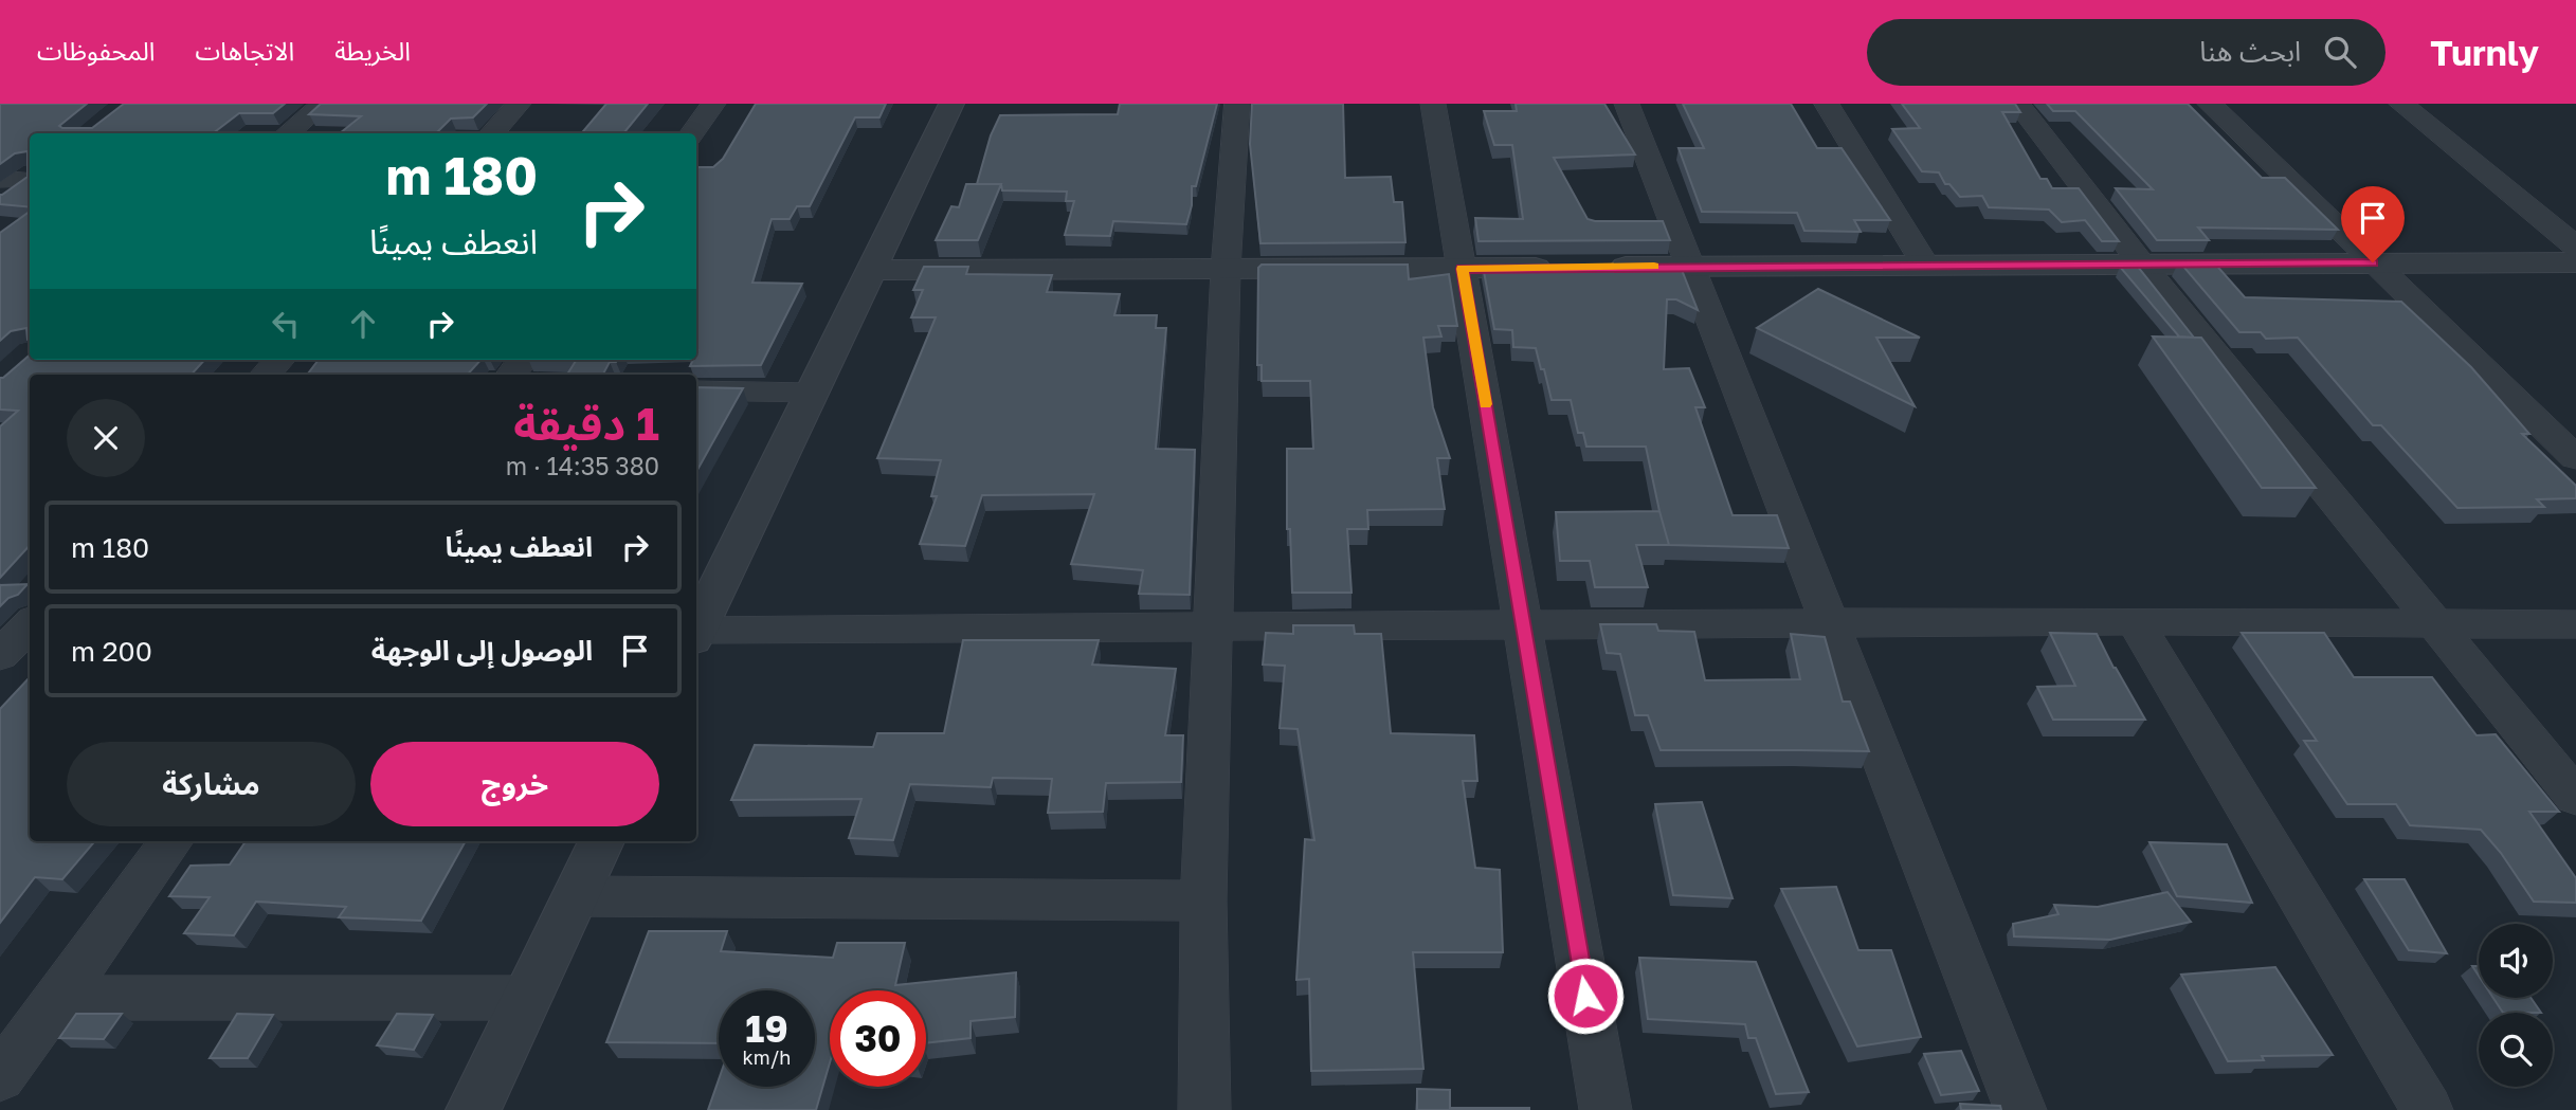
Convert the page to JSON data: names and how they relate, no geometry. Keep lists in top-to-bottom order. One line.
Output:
{"page":{"header":"Turnly","search":"ابحث هنا","nav":["الخريطة","الاتجاهات","المحفوظات"],"turn":["180 m","انعطف يمينًا"],"heading":["1 دقيقة","380 m · 14:35"],"list":[{"name":"انعطف يمينًا","value":"180 m"},{"name":"الوصول إلى الوجهة","value":"200 m"}],"buttons":["خروج","مشاركة"],"speed":"19 km/h","limit":"30"}}
